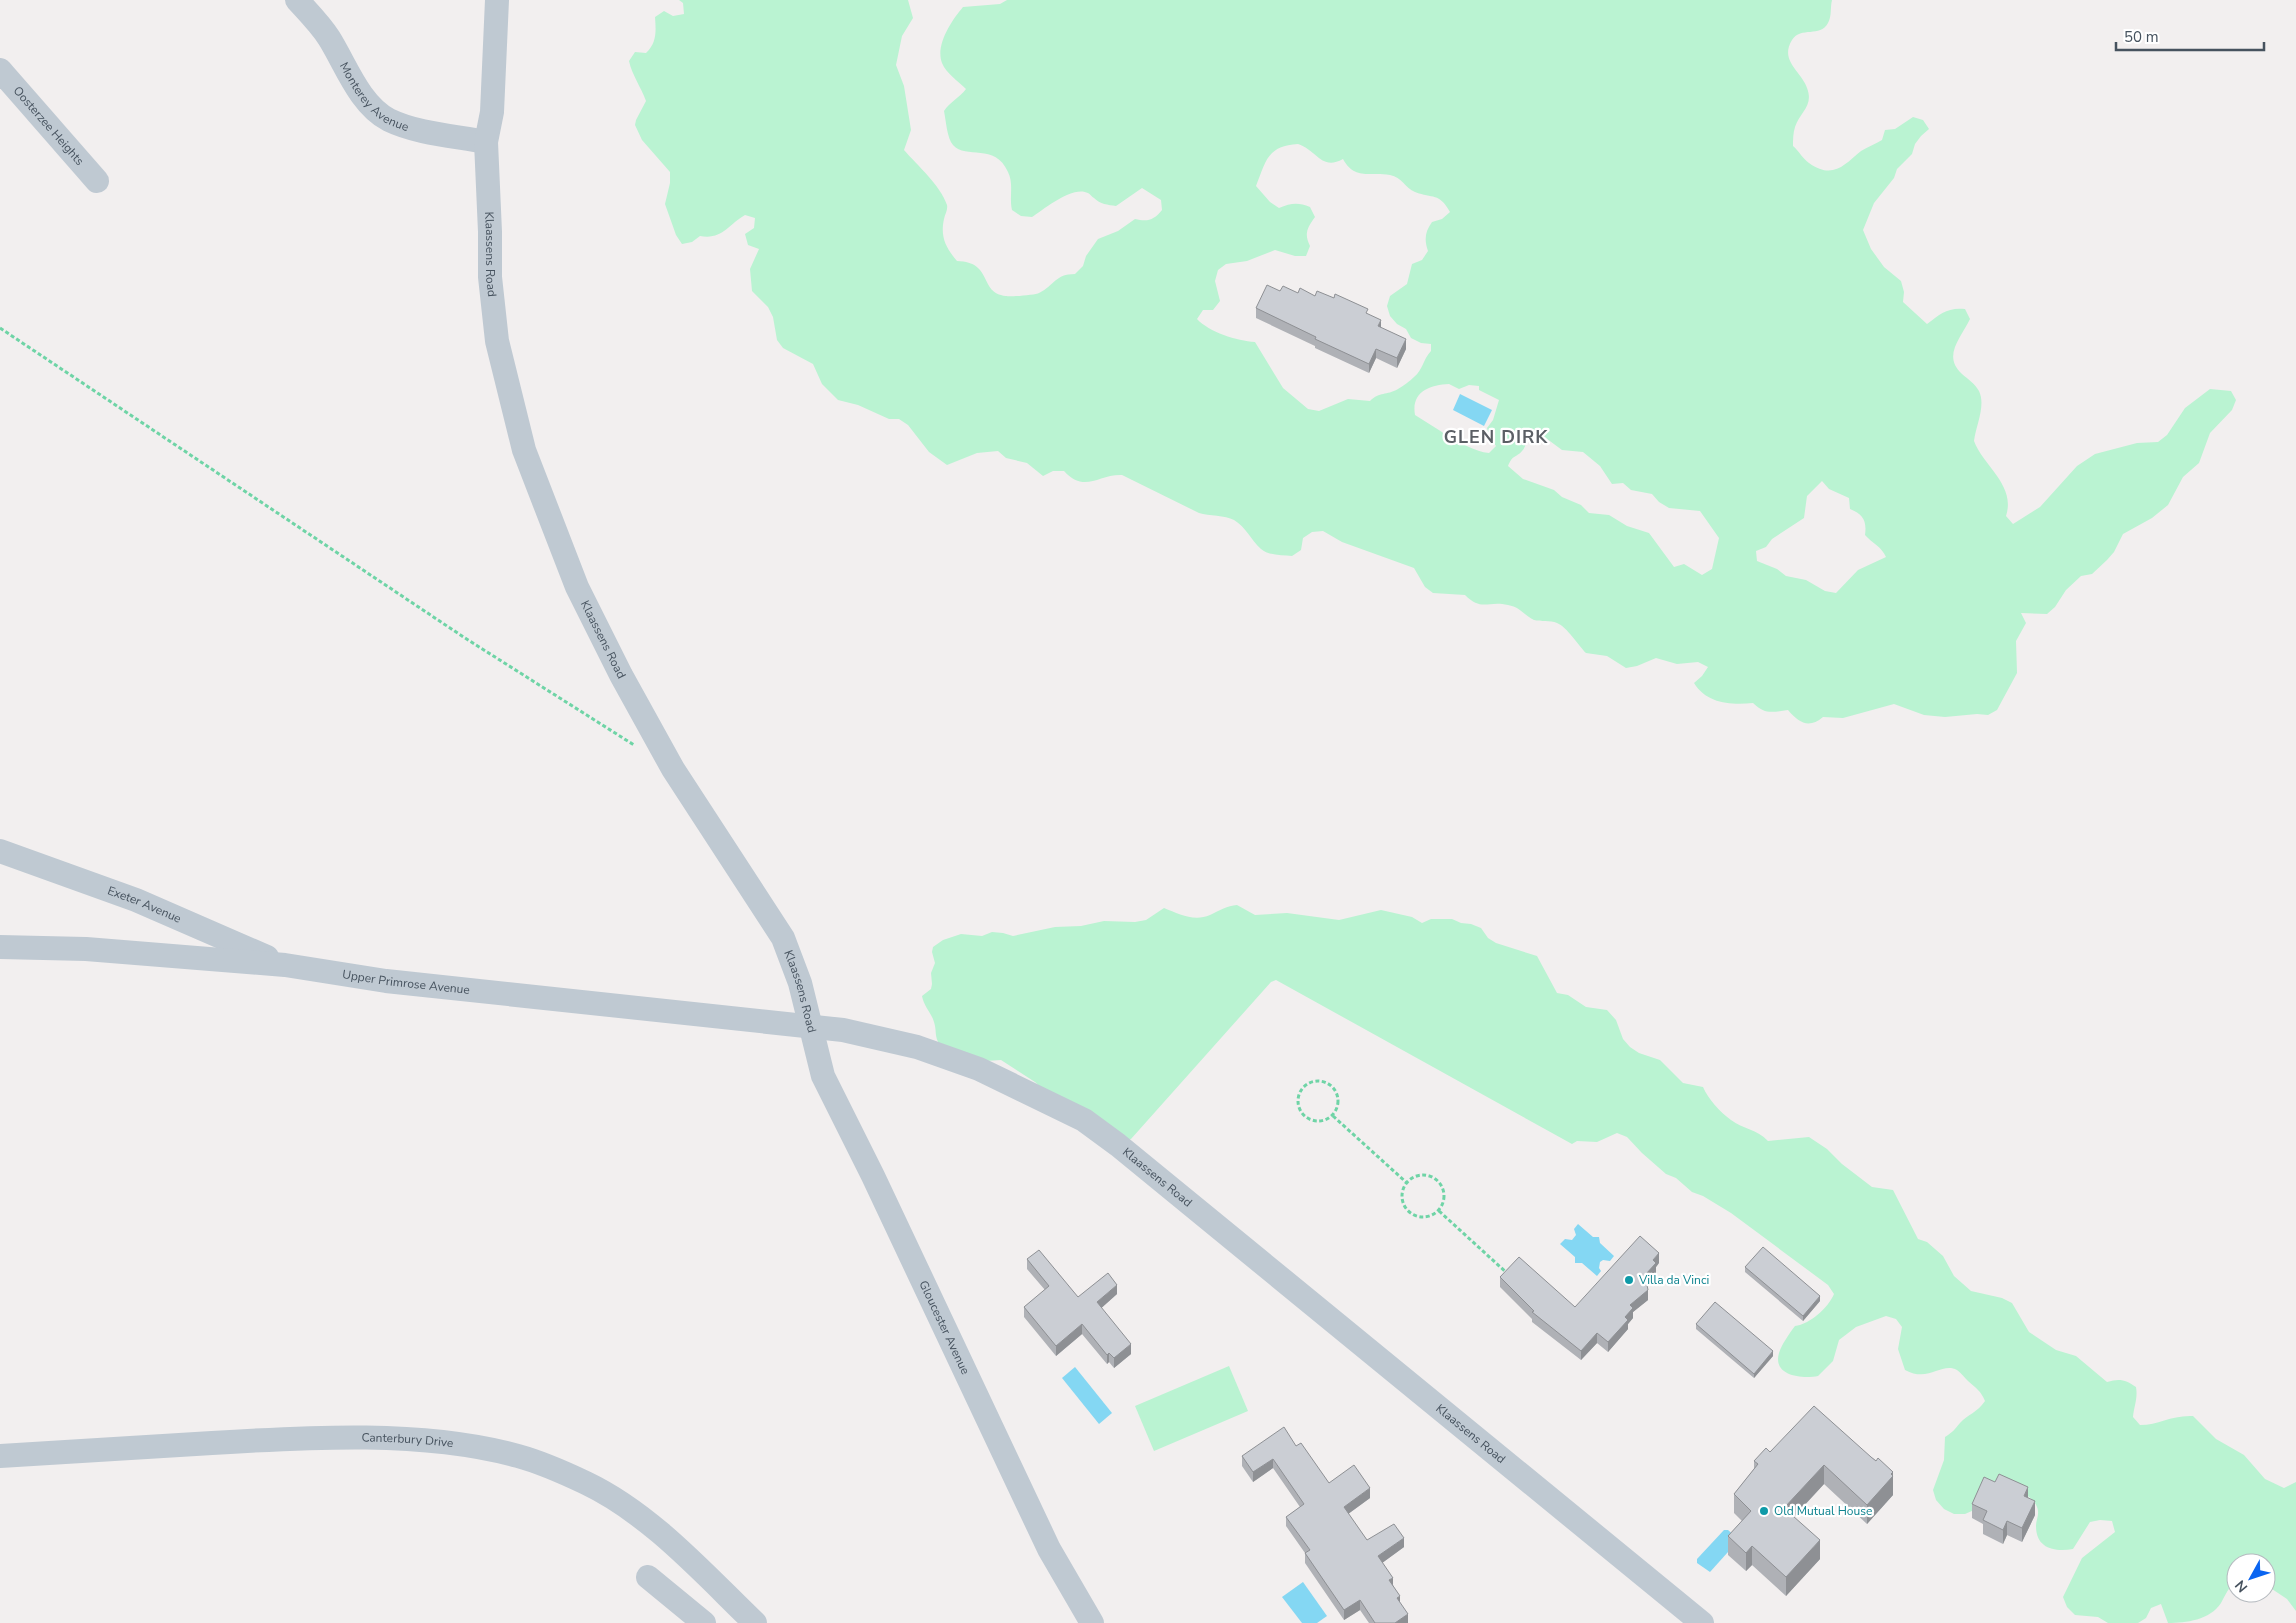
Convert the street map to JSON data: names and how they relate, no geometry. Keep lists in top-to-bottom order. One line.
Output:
{"streets":{"street":["Monterey Avenue","Oosterzee Heights","Klaassens Road","Exeter Avenue","Upper Primrose Avenue","Gloucester Avenue","Canterbury Drive"]},"crossings":[["Monterey Avenue","Klaassens Road"],["Klaassens Road","Upper Primrose Avenue"],["Klaassens Road","Gloucester Avenue"],["Exeter Avenue","Upper Primrose Avenue"],["Upper Primrose Avenue","Gloucester Avenue"]],"districts":["GLEN DIRK"],"places":["Villa da Vinci","Old Mutual House"],"scale_bar":"50 m","north":"bottom left"}
